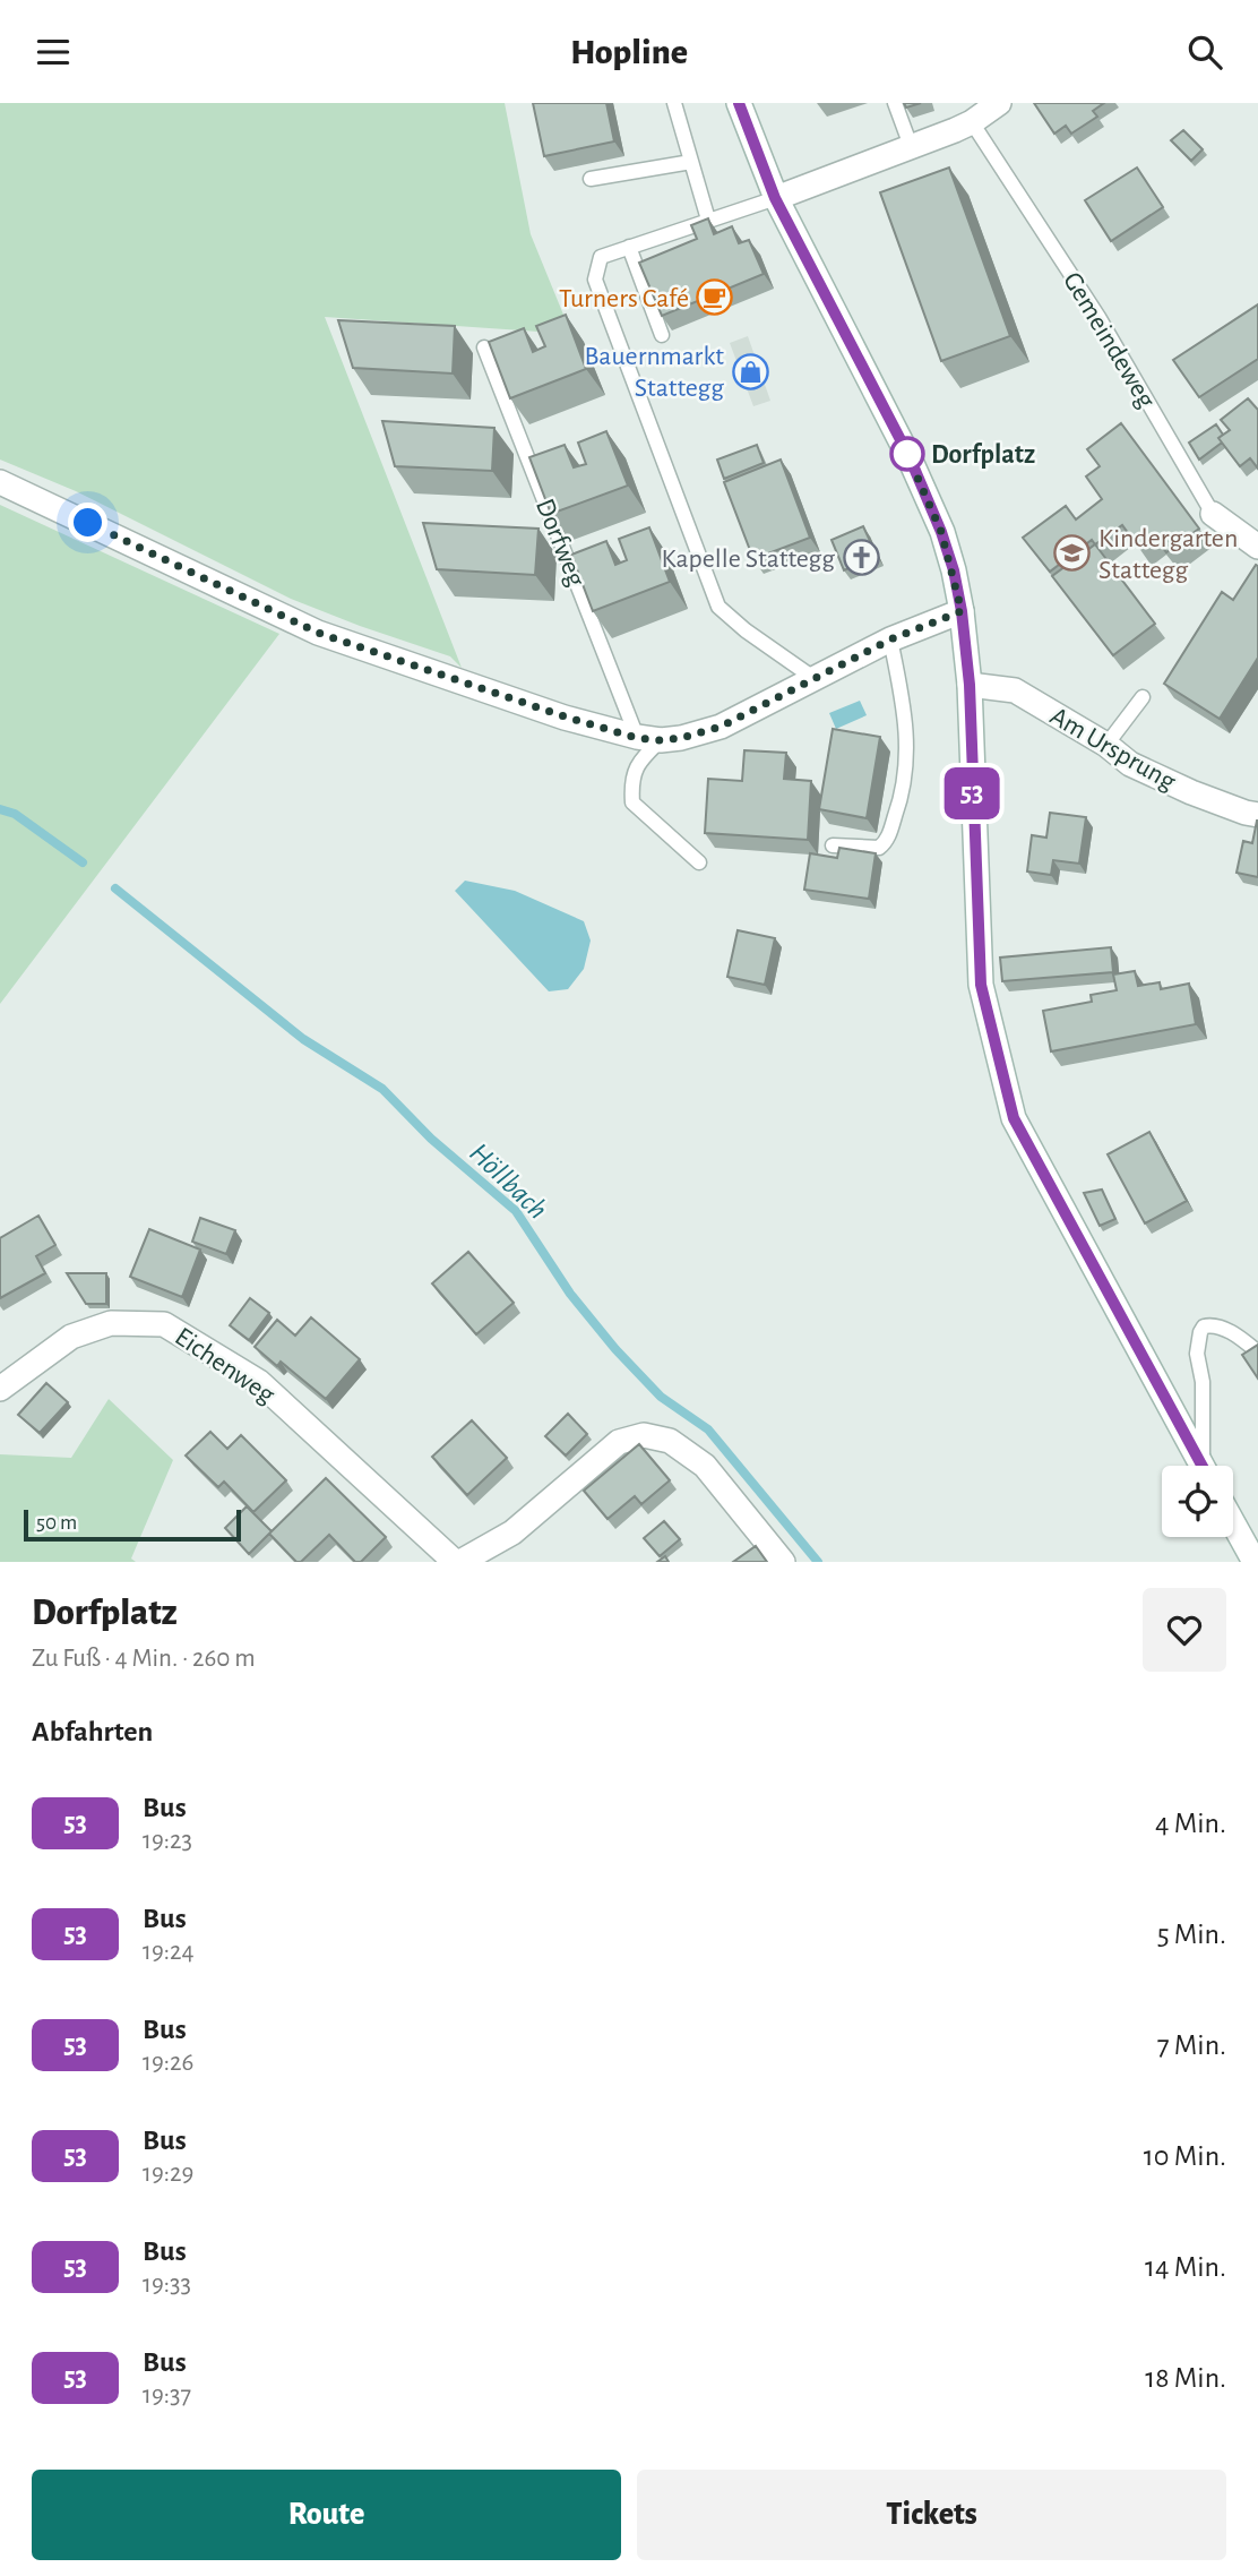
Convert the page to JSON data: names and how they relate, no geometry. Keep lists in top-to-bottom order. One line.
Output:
{"streets":{"street":["Gemeindeweg","Am Ursprung","Eichenweg"],"lane":["Dorfweg"]},"water":["Höllbach"],"places":{"cafe":["Turners Café"],"shop":["Bauernmarkt Stattegg"],"other":["Dorfplatz"],"school or university":["Kindergarten Stattegg"],"church":["Kapelle Stattegg"]},"lines":["bus line 53"],"scale_bar":"50 m","page":{"header":"Hopline","on_map":"53","scale":"50 m","heading":[["Dorfplatz","Zu Fuß · 4 Min. · 260 m"],"Abfahrten"],"list":[{"mark":"53","name":"Bus","note":"19:23","value":"4 Min."},{"mark":"53","name":"Bus","note":"19:24","value":"5 Min."},{"mark":"53","name":"Bus","note":"19:26","value":"7 Min."},{"mark":"53","name":"Bus","note":"19:29","value":"10 Min."},{"mark":"53","name":"Bus","note":"19:33","value":"14 Min."},{"mark":"53","name":"Bus","note":"19:37","value":"18 Min."}],"buttons":["Route","Tickets"]}}
